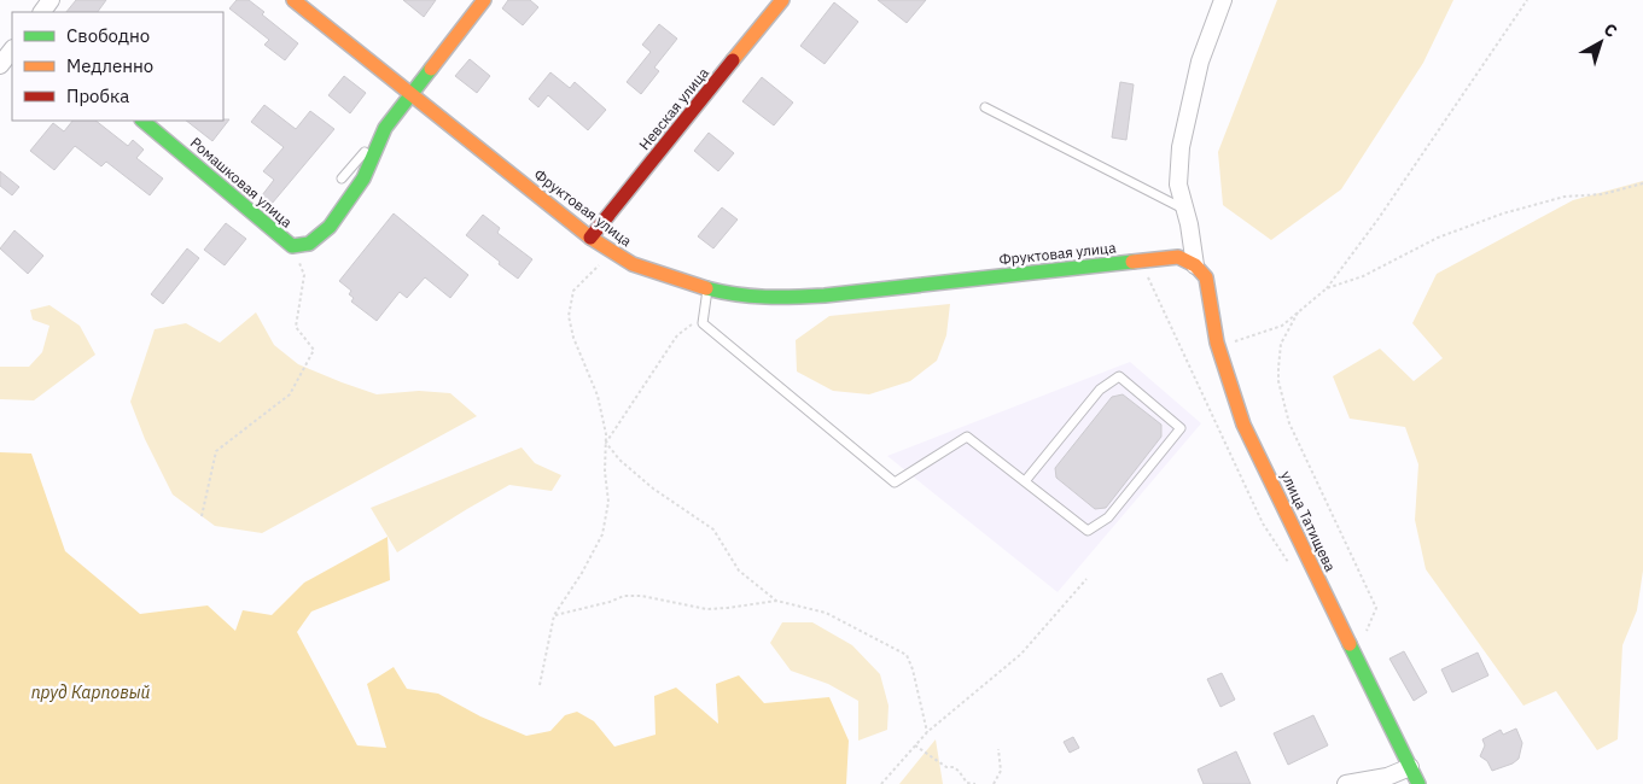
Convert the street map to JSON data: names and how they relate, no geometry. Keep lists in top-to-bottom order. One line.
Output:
{"streets":{"street":["Невская улица","Ромашковая улица","Фруктовая улица","улица Татищева"]},"crossings":[["Невская улица","Фруктовая улица"],["Фруктовая улица","улица Татищева"]],"water":["пруд Карповый"],"legend":["Свободно","Медленно","Пробка"],"north":"top right"}
